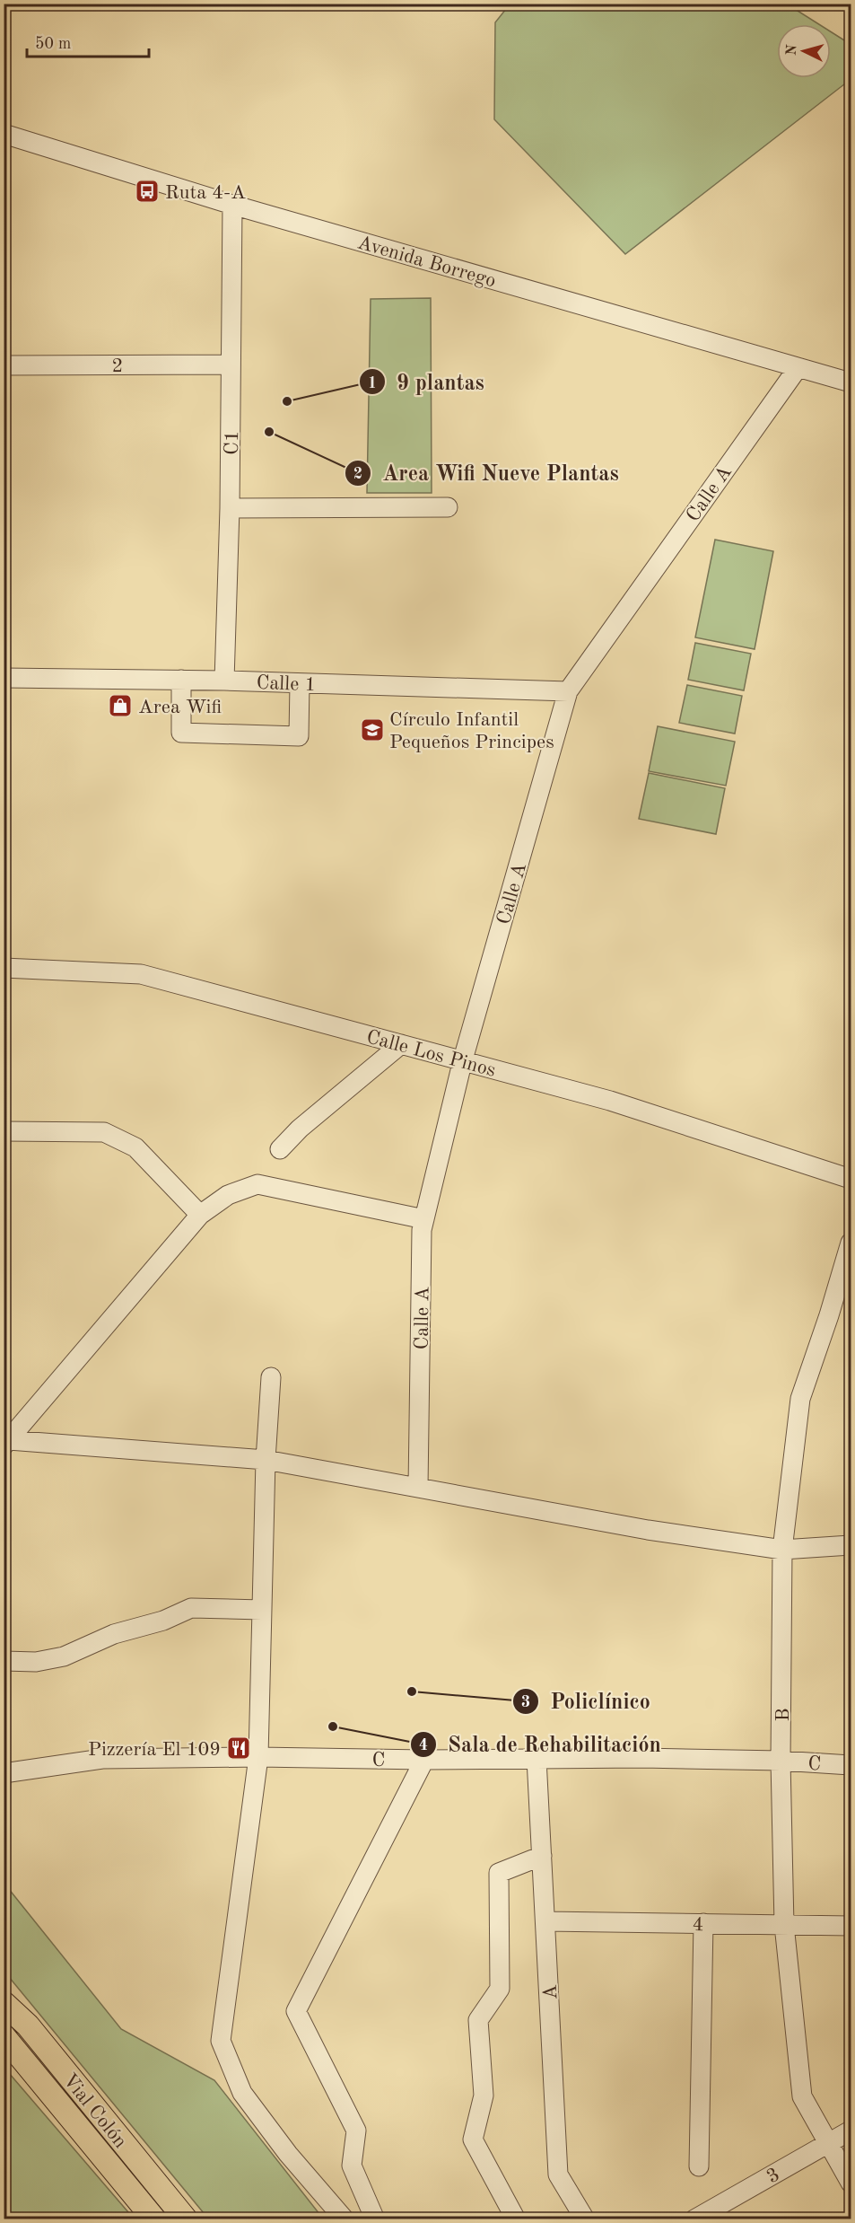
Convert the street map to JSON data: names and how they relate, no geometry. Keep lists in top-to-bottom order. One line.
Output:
{"streets":{"main road":["Vial Colón"],"street":["Avenida Borrego","2","C1","Calle A","Calle 1","Calle Los Pinos","B","C","4","A","3"]},"crossings":[["Avenida Borrego","C1"],["Avenida Borrego","Calle A"],["2","C1"],["C1","Calle 1"],["Calle A","Calle 1"],["Calle A","Calle Los Pinos"],["B","C"],["B","4"],["B","3"],["C","A"],["4","A"]],"places":{"bus stop":["Ruta 4-A"],"other":["9 plantas","Area Wifi Nueve Plantas","Policlínico","Sala de Rehabilitación"],"shop":["Area Wifi"],"school or university":["Círculo Infantil Pequeños Principes"],"restaurant":["Pizzería El 109"]},"scale_bar":"50 m","north":"left"}
